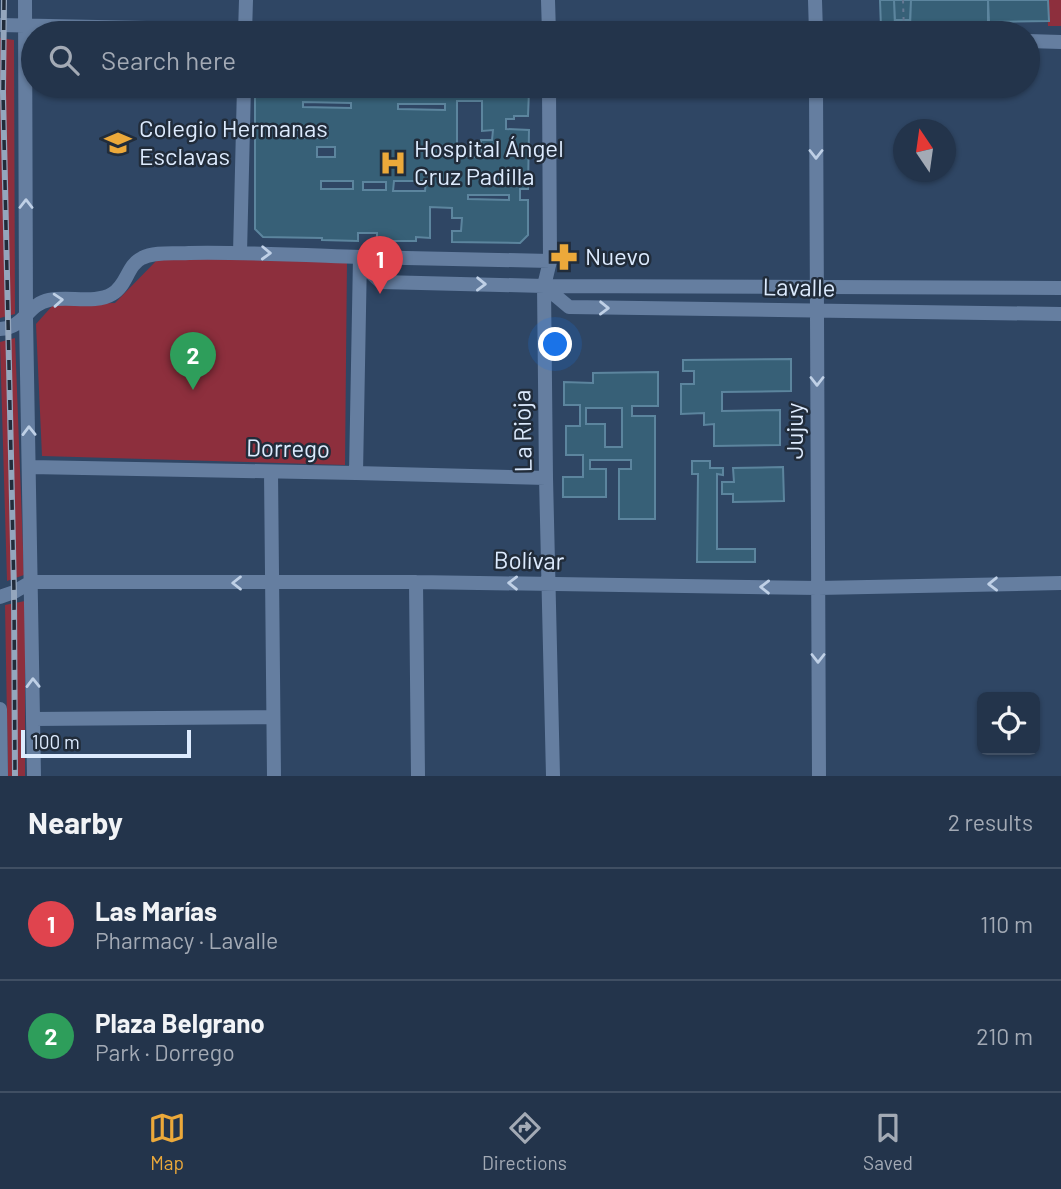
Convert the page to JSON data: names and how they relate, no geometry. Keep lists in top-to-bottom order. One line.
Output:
{"streets":{"street":["Lavalle","La Rioja","Jujuy","Dorrego","Bolívar"]},"crossings":[["Lavalle","La Rioja"],["Lavalle","Jujuy"],["La Rioja","Dorrego"],["La Rioja","Bolívar"],["Jujuy","Bolívar"]],"one_way":["Jujuy","Bolívar"],"places":{"school or university":["Colegio Hermanas Esclavas"],"hospital":["Hospital Ángel Cruz Padilla"],"pharmacy":["Nuevo"]},"scale_bar":"100 m","north":"top","page":{"search":"Search here","pins":["1","2"],"scale":"100 m","heading":["Nearby","2 results"],"list":[{"mark":"1","name":"Las Marías","note":"Pharmacy · Lavalle","value":"110 m"},{"mark":"2","name":"Plaza Belgrano","note":"Park · Dorrego","value":"210 m"}],"nav":["Map","Directions","Saved"]}}
